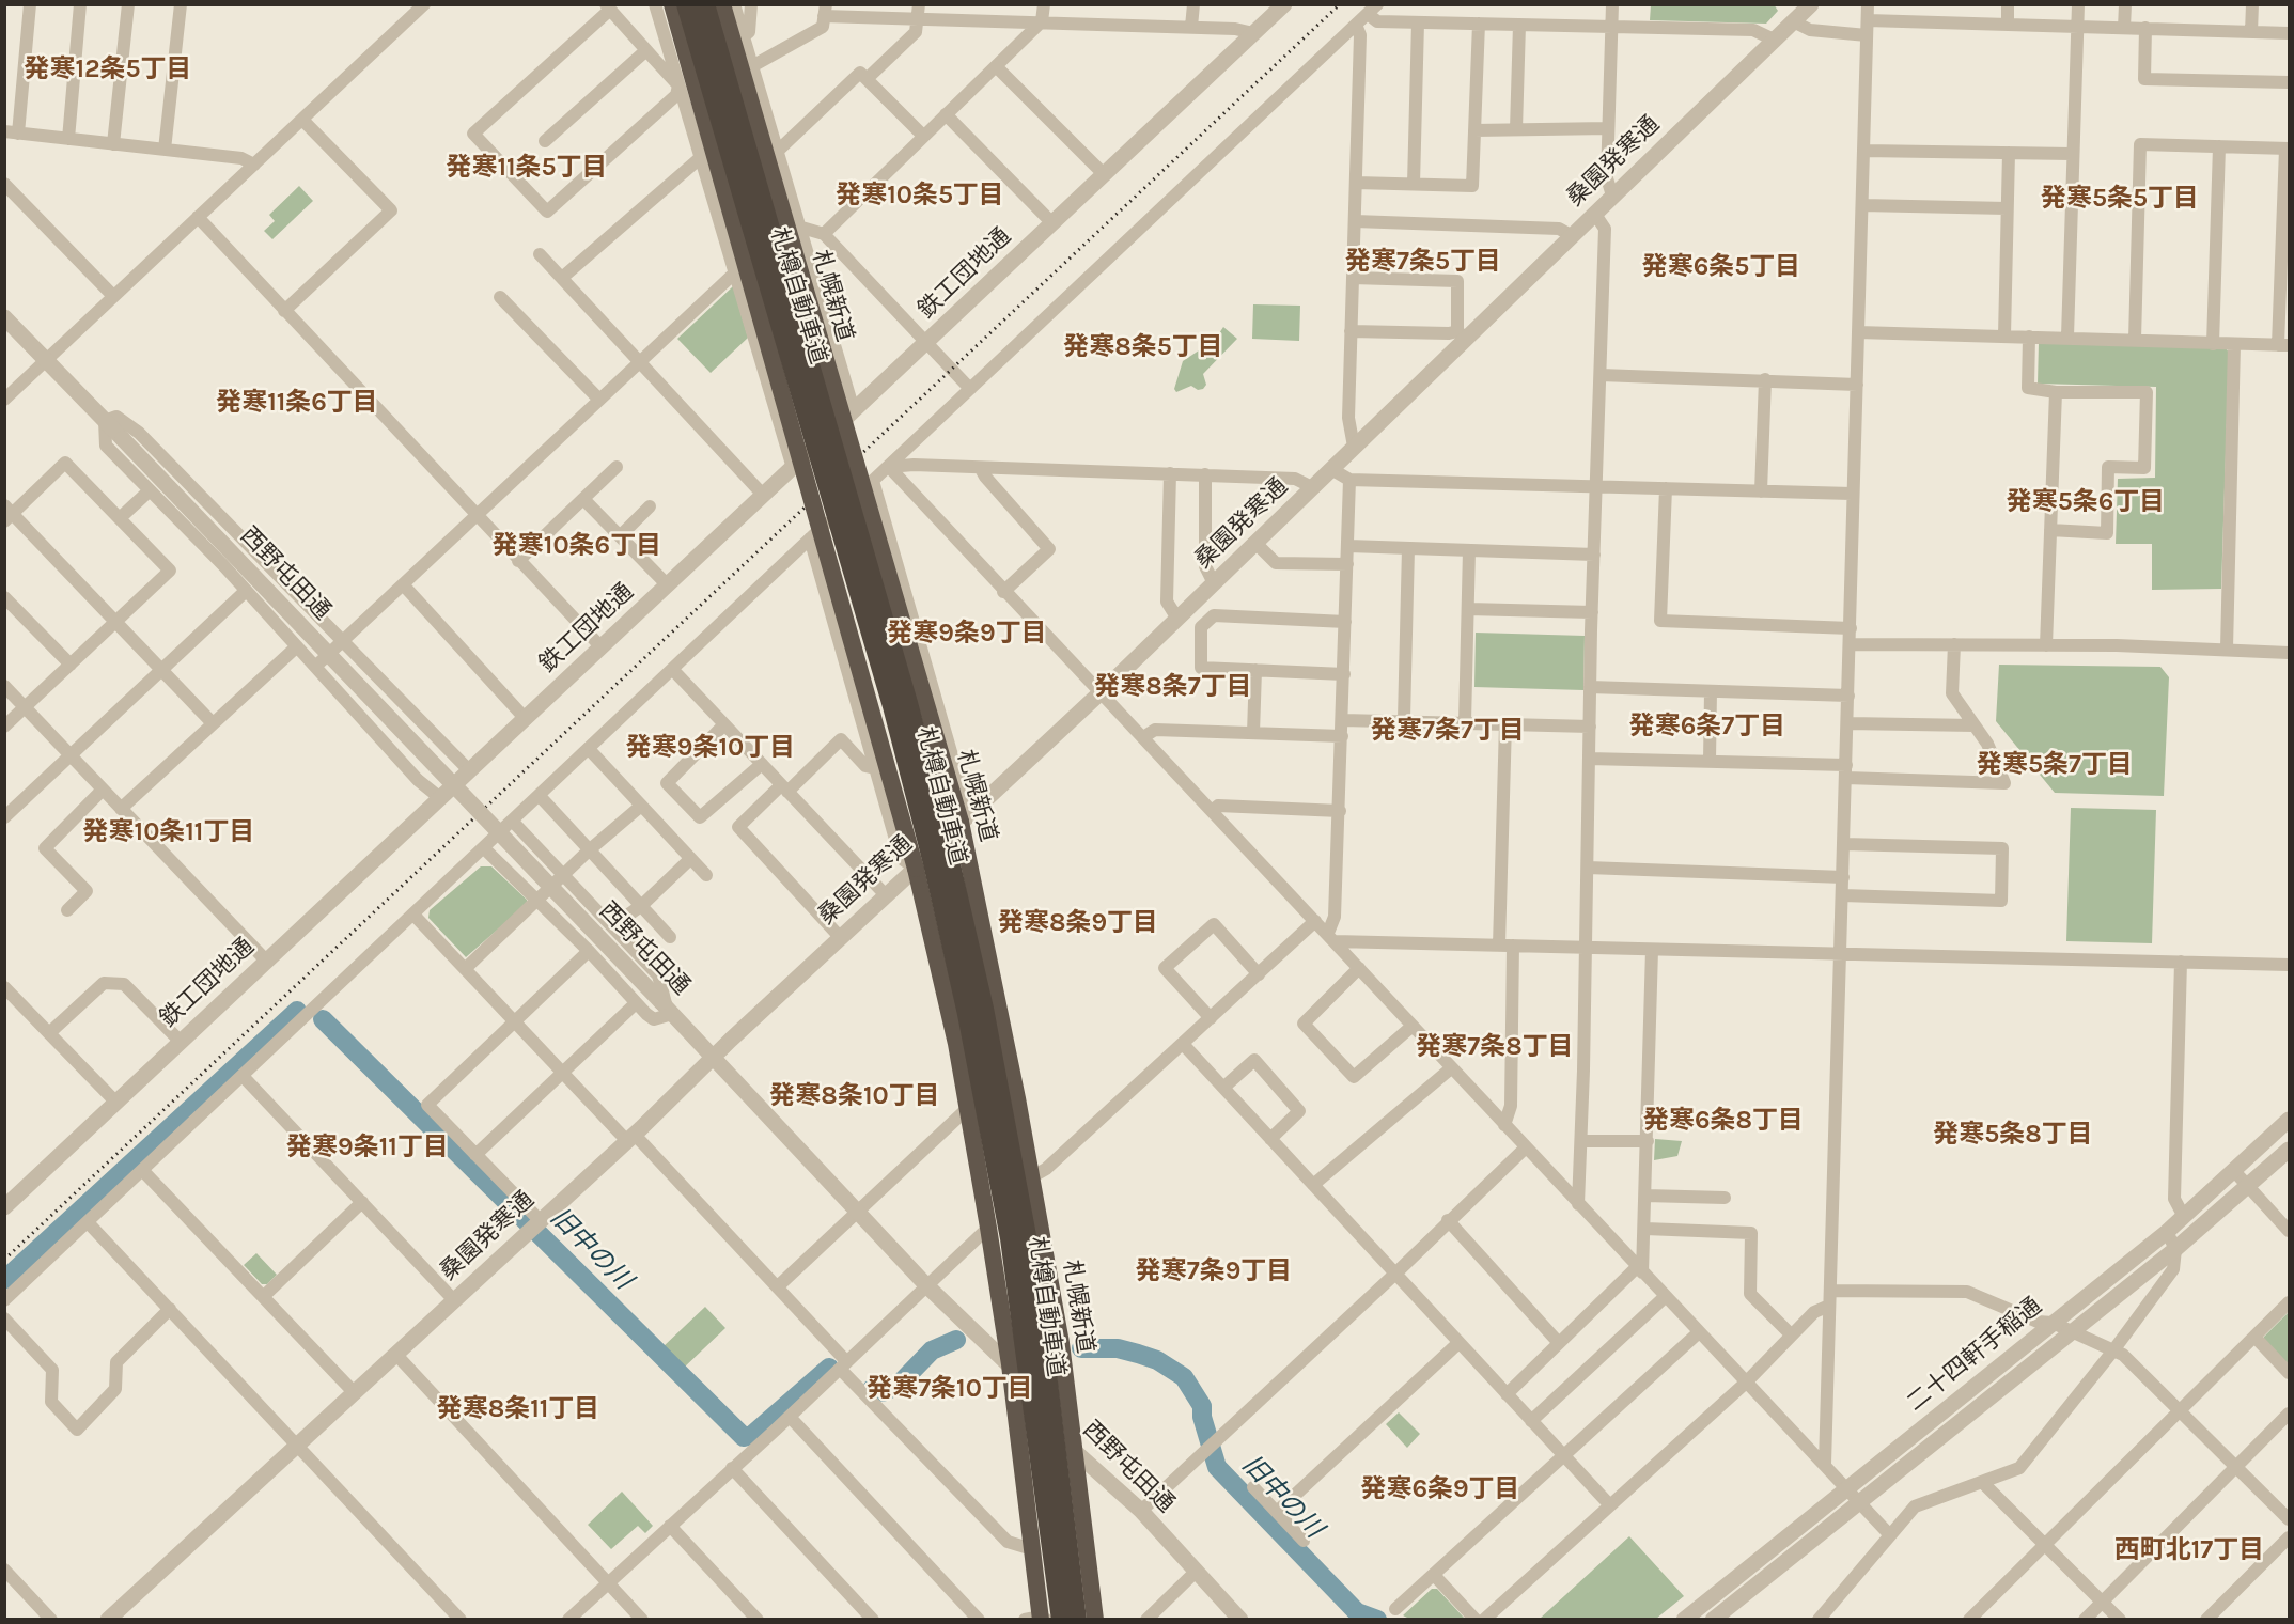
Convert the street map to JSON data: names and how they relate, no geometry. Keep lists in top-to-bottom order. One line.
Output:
{"streets":{"highway":["札樽自動車道","札幌新道"],"street":["桑園発寒通","鉄工団地通","西野屯田通","二十四軒手稲通"]},"crossings":[["桑園発寒通","札幌新道"],["桑園発寒通","西野屯田通"],["札幌新道","西野屯田通"]],"districts":["発寒12条5丁目","発寒11条5丁目","発寒10条5丁目","発寒5条5丁目","発寒7条5丁目","発寒6条5丁目","発寒8条5丁目","発寒11条6丁目","発寒5条6丁目","発寒10条6丁目","発寒9条9丁目","発寒8条7丁目","発寒6条7丁目","発寒7条7丁目","発寒9条10丁目","発寒5条7丁目","発寒10条11丁目","発寒8条9丁目","発寒7条8丁目","発寒8条10丁目","発寒6条8丁目","発寒5条8丁目","発寒9条11丁目","発寒7条9丁目","発寒7条10丁目","発寒8条11丁目","発寒6条9丁目","西町北17丁目"],"water":["旧中の川"]}
